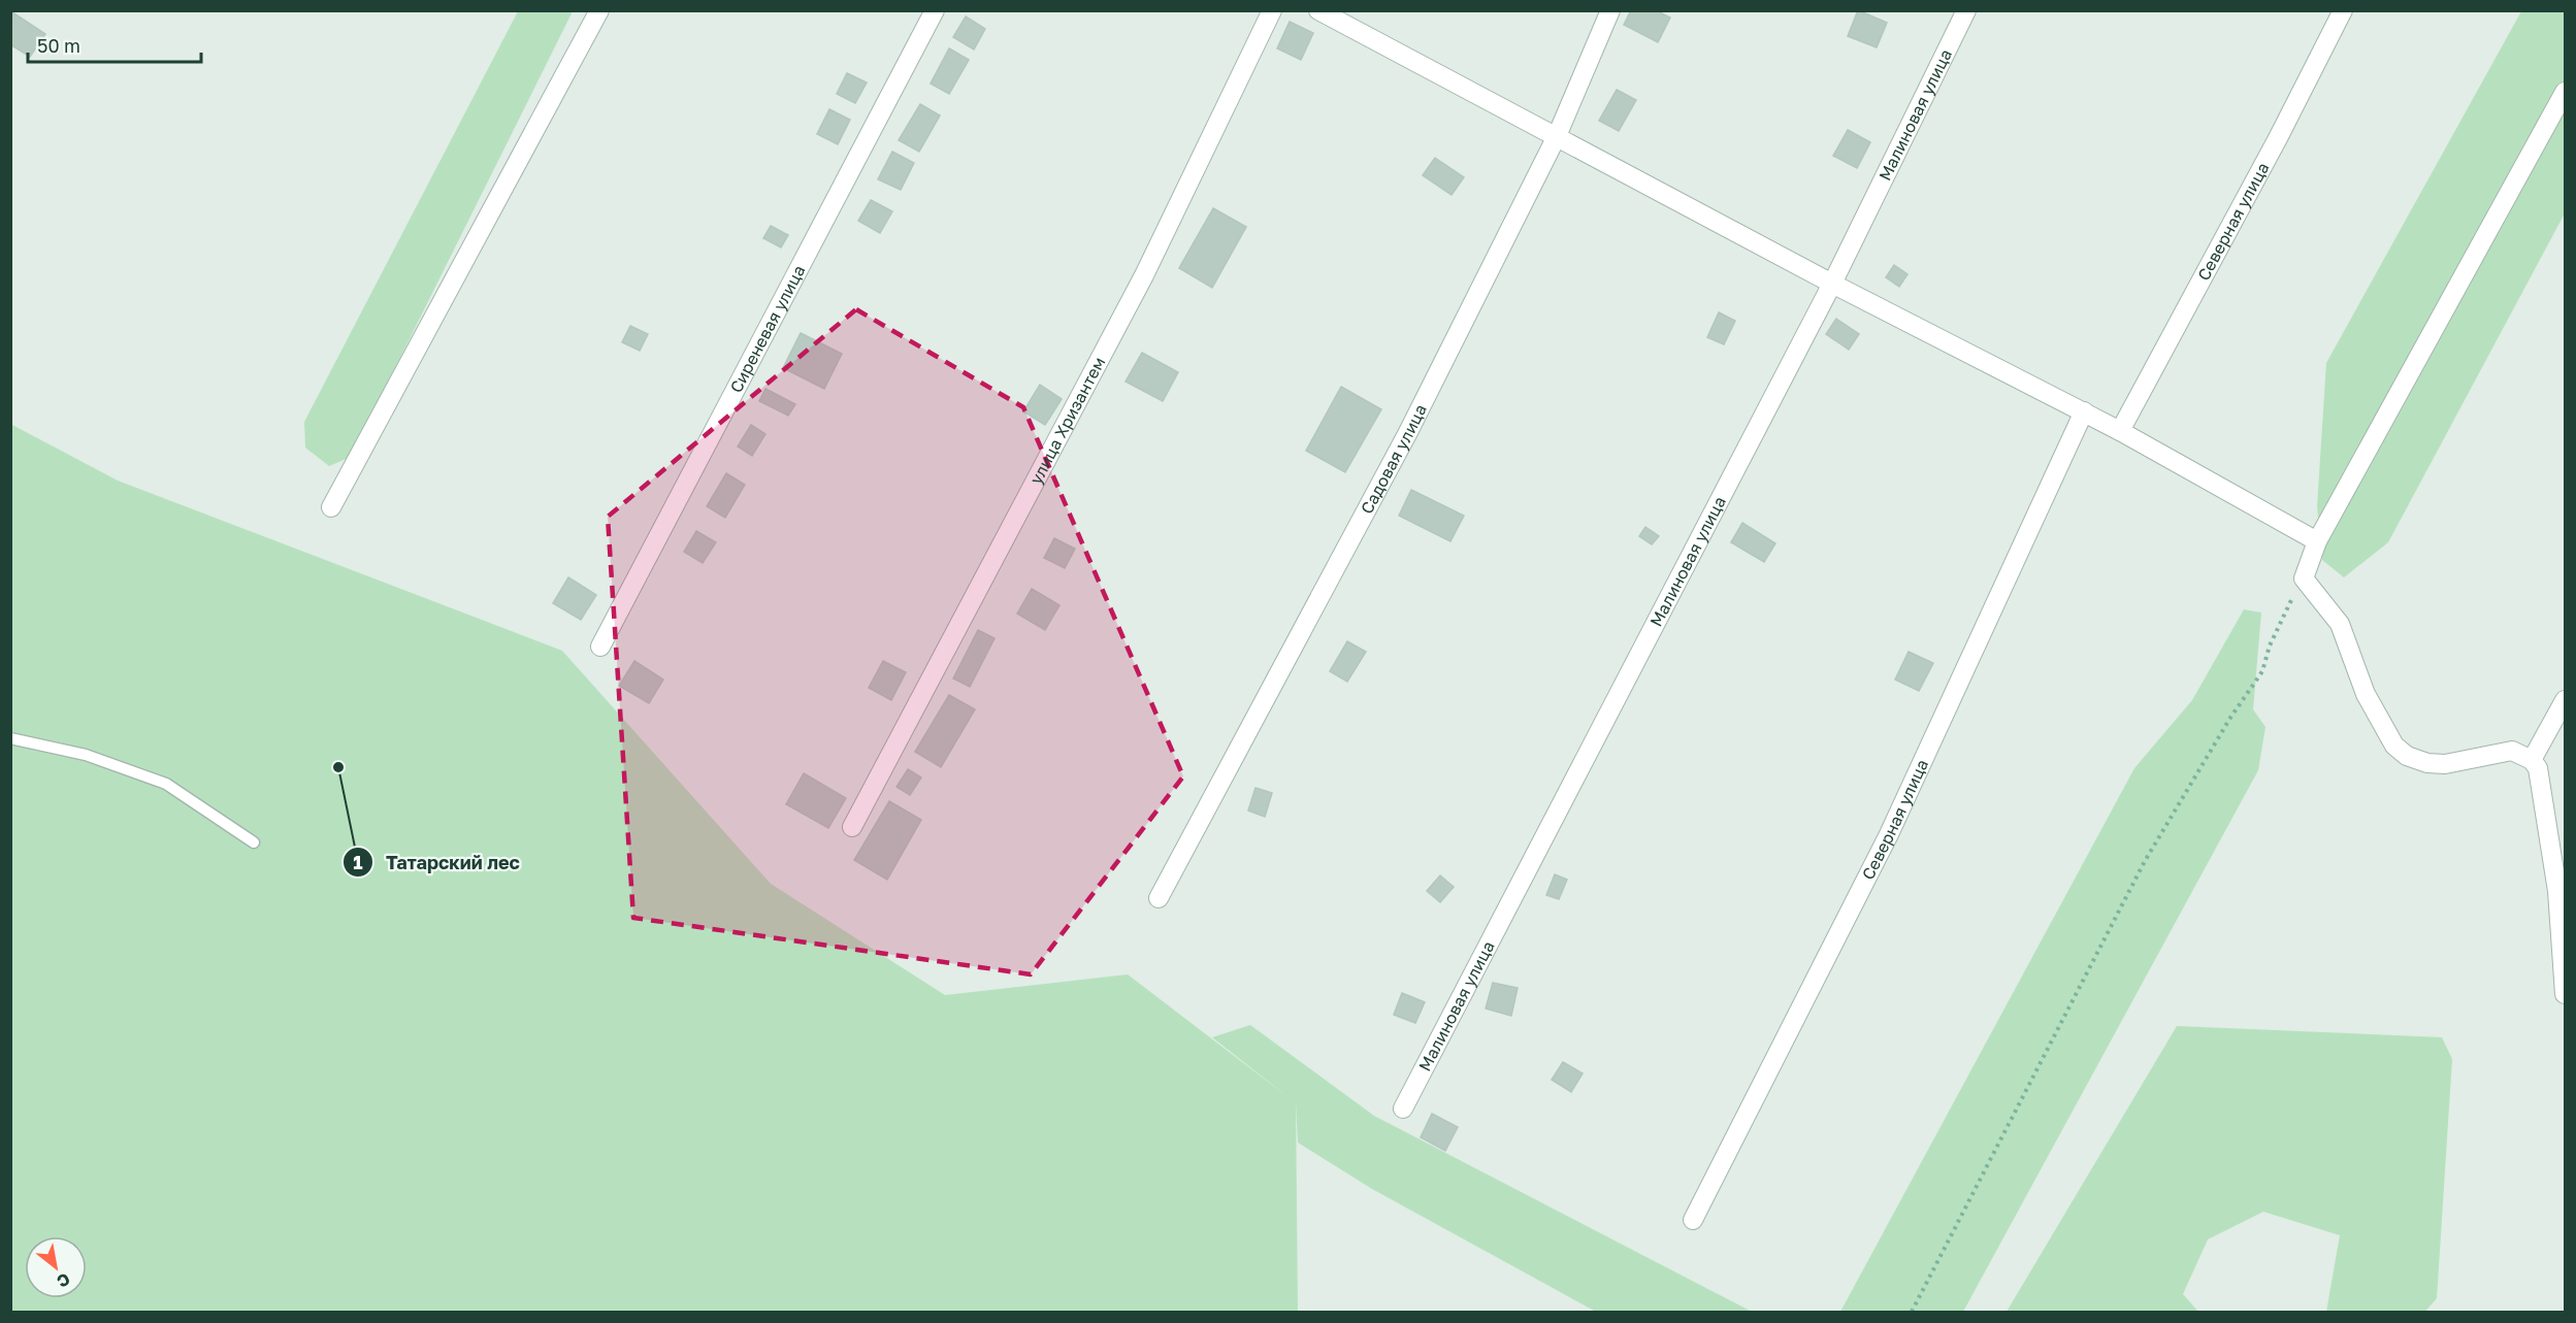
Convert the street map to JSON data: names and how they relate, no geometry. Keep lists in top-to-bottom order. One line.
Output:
{"streets":{"street":["Малиновая улица","Северная улица","Сиреневая улица","улица Хризантем","Садовая улица"]},"places":["Татарский лес"],"scale_bar":"50 m","north":"bottom right"}
